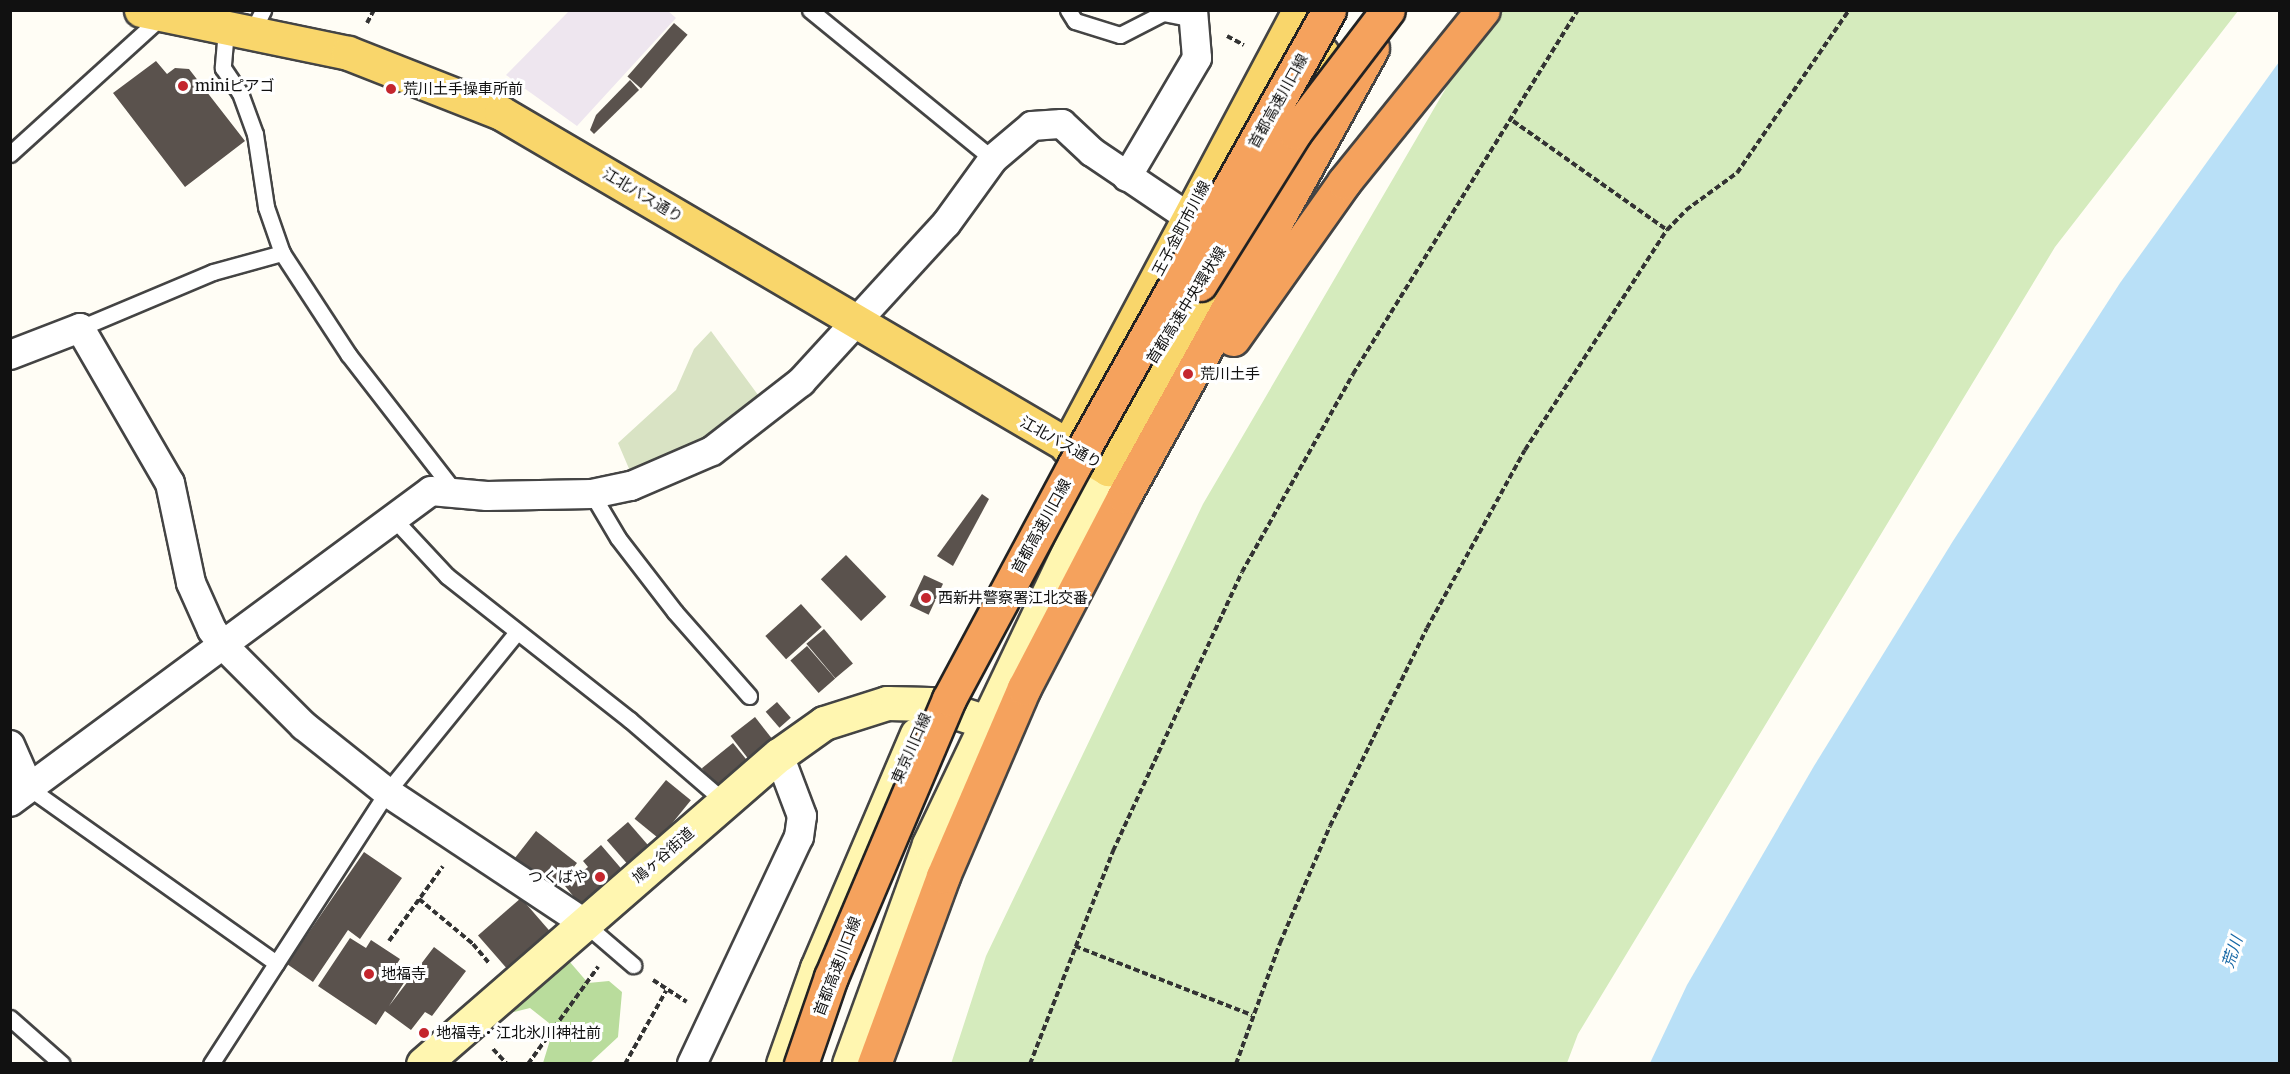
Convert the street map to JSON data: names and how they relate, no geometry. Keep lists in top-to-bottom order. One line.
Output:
{"streets":{"highway":["首都高速川口線","首都高速中央環状線"],"main road":["江北バス通り","王子金町市川線","東京川口線","鳩ヶ谷街道"]},"crossings":[["首都高速川口線","首都高速中央環状線"],["江北バス通り","王子金町市川線"],["江北バス通り","東京川口線"],["王子金町市川線","東京川口線"],["東京川口線","鳩ヶ谷街道"]],"water":["荒川"],"places":["miniピアゴ","荒川土手操車所前","荒川土手","西新井警察署江北交番","つくばや","地福寺","地福寺・江北氷川神社前"]}
